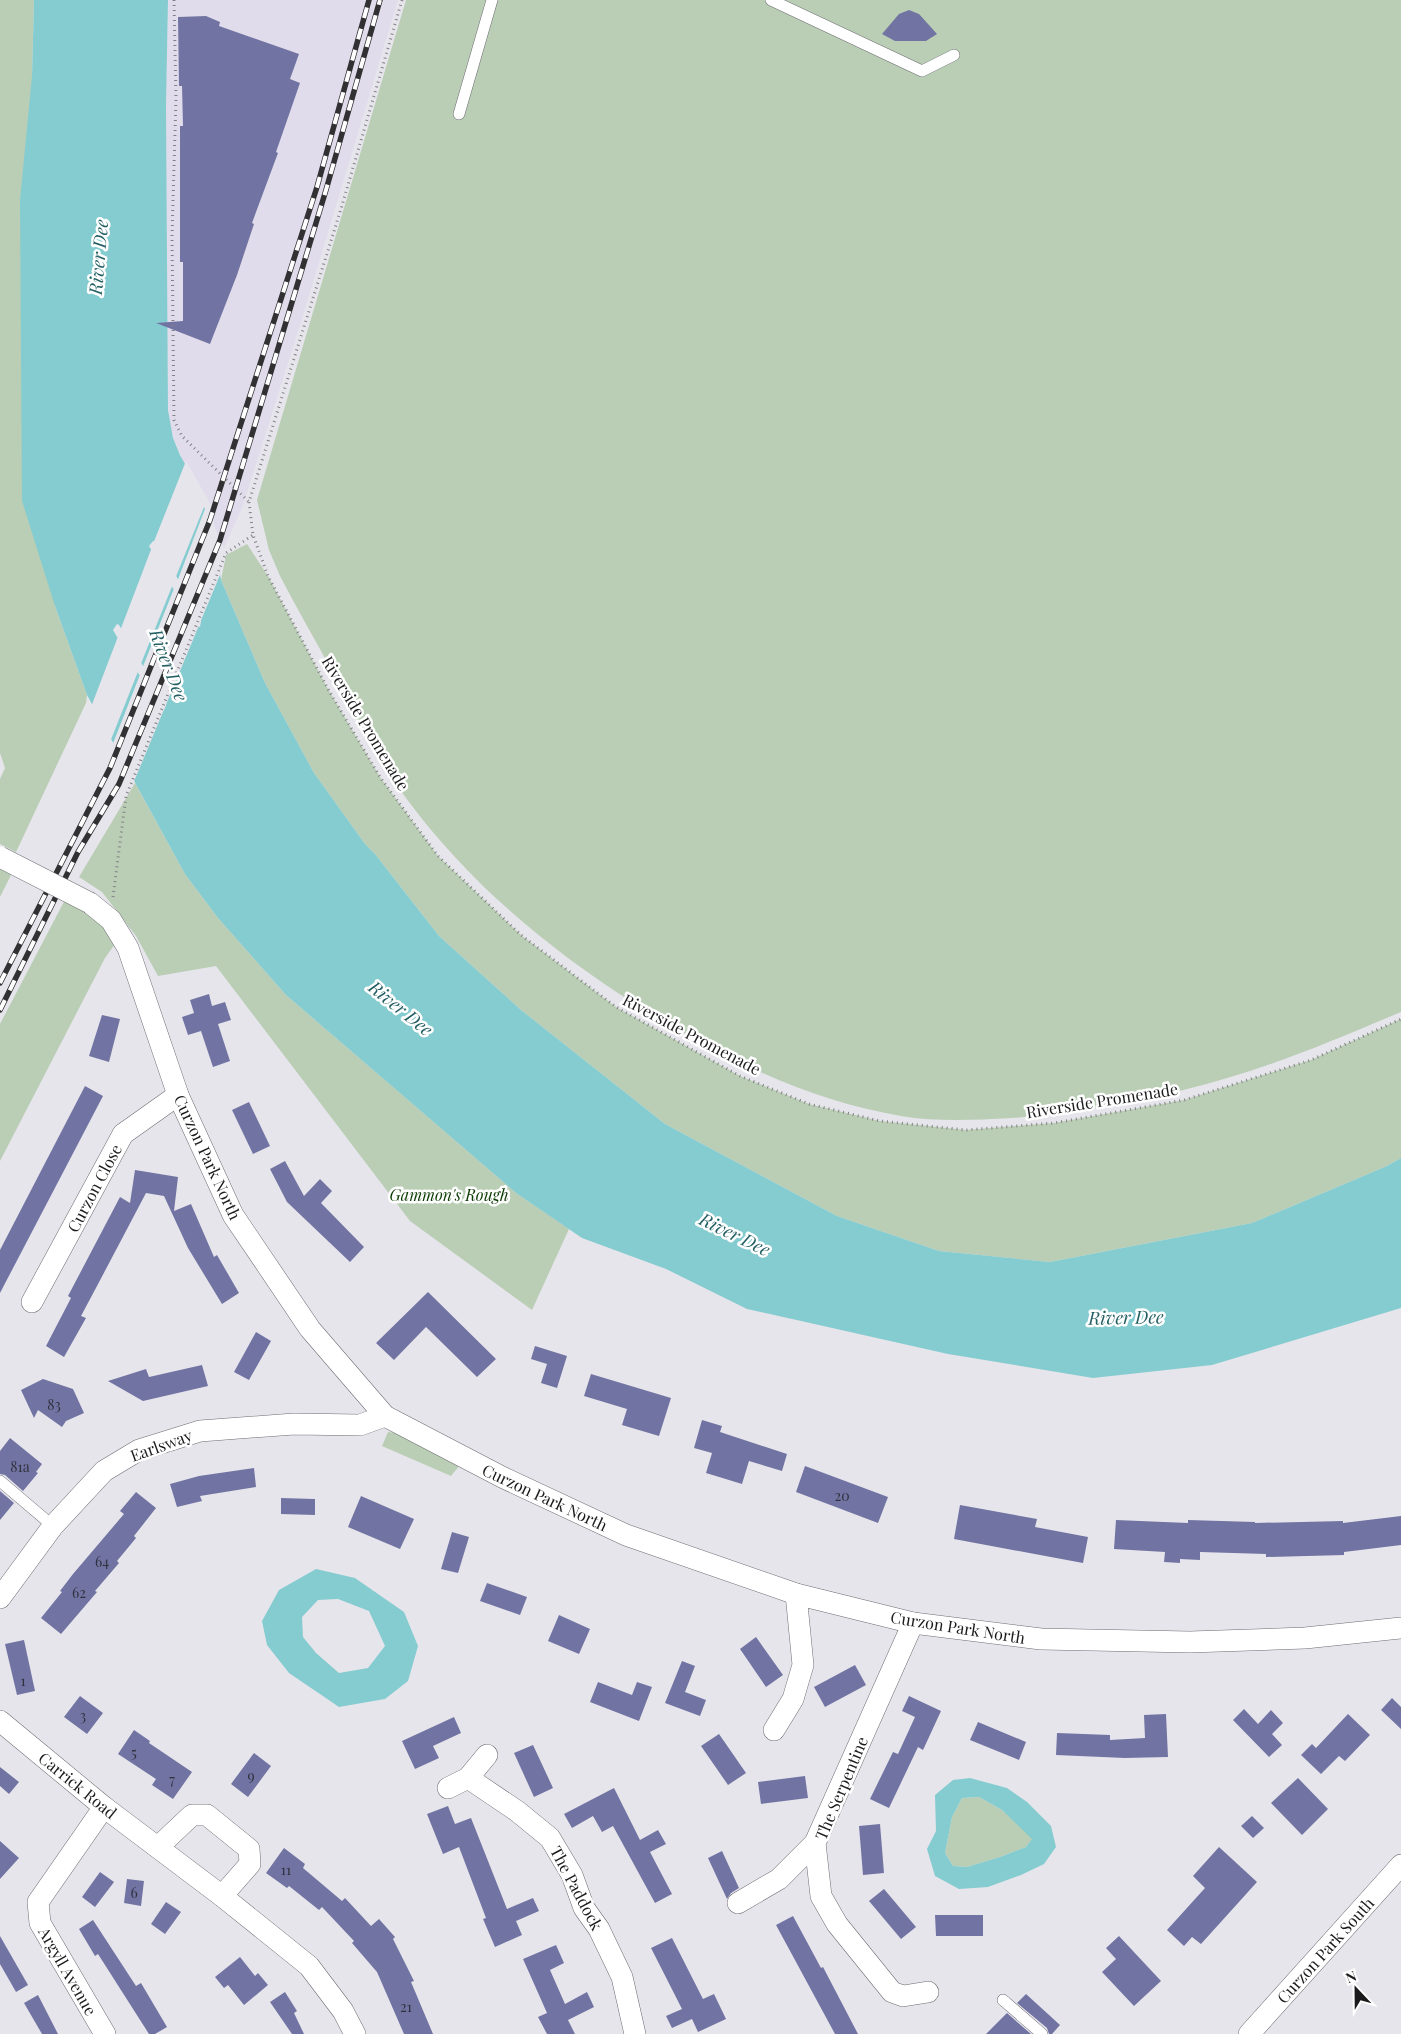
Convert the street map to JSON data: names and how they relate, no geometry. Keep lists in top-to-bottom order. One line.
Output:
{"streets":{"street":["Curzon Park North","Curzon Close","Earlsway","Carrick Road","The Serpentine","The Paddock","Curzon Park South","Argyll Avenue"],"path":["Riverside Promenade"]},"crossings":[["Curzon Park North","Curzon Close"],["Curzon Park North","Earlsway"],["Curzon Park North","The Serpentine"],["Carrick Road","Argyll Avenue"]],"water":["River Dee"],"parks":["Gammon's Rough"],"house_numbers":["83","81a","20","64","62","1","3","5","9","7","11","6","21"],"north":"top"}
